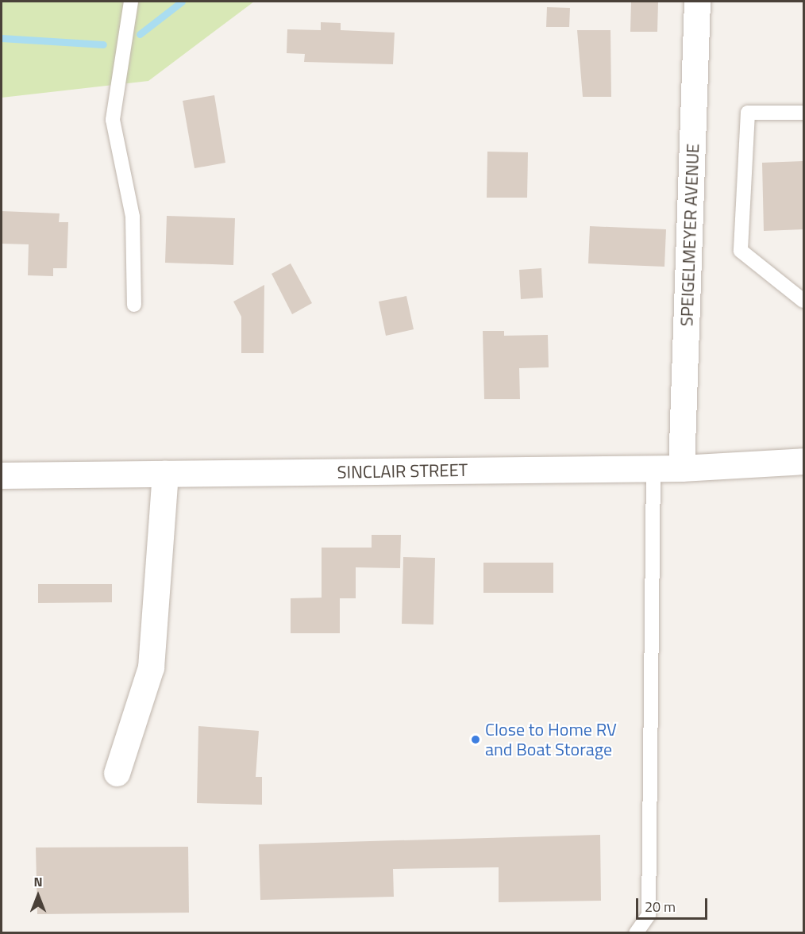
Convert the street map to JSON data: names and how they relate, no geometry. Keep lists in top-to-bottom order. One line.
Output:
{"streets":{"street":["SPEIGELMEYER AVENUE","SINCLAIR STREET"]},"crossings":[["SPEIGELMEYER AVENUE","SINCLAIR STREET"]],"places":["Close to Home RV and Boat Storage"],"scale_bar":"20 m","north":"top"}
